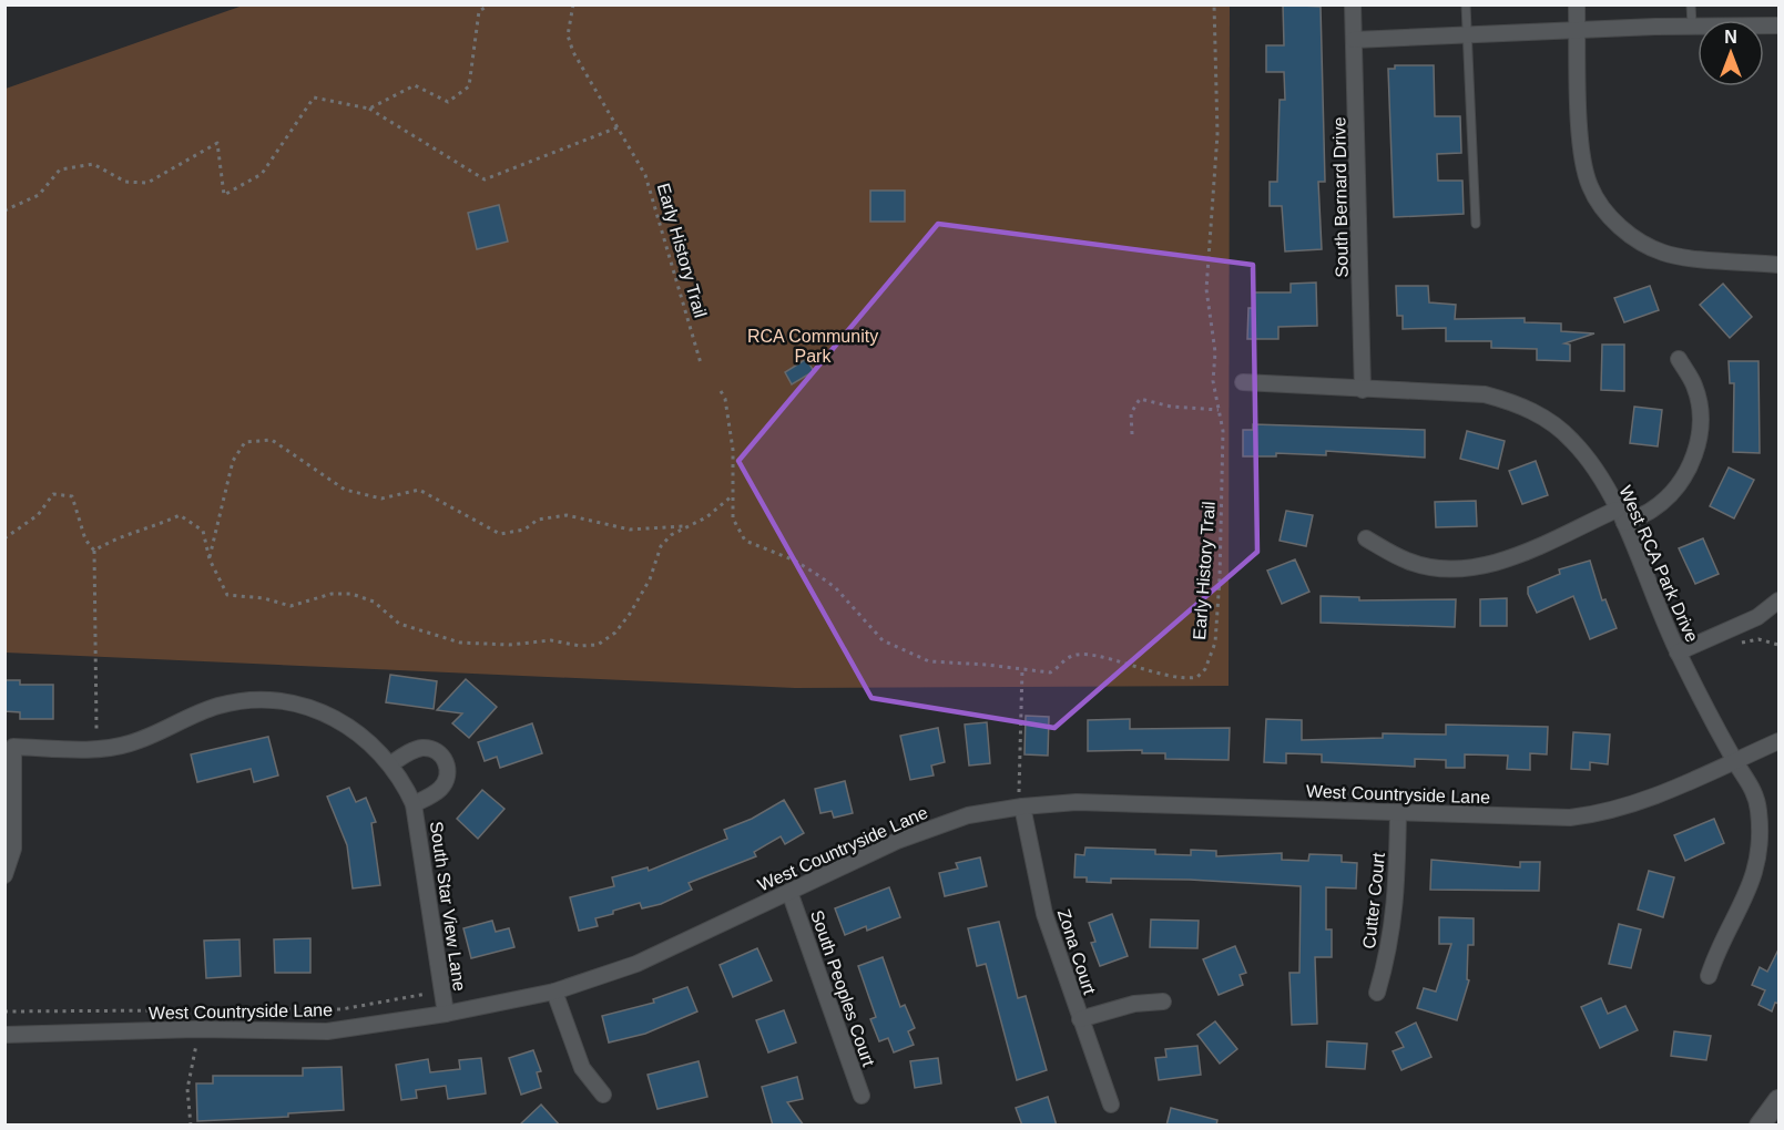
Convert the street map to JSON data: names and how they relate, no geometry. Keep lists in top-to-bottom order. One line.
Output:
{"streets":{"street":["South Bernard Drive","West RCA Park Drive","West Countryside Lane","Cutter Court","South Star View Lane","Zona Court","South Peoples Court"],"path":["Early History Trail"]},"crossings":[["South Bernard Drive","West RCA Park Drive"],["West RCA Park Drive","West Countryside Lane"],["West Countryside Lane","Cutter Court"],["West Countryside Lane","South Star View Lane"],["West Countryside Lane","Zona Court"],["West Countryside Lane","South Peoples Court"]],"parks":["RCA Community Park"],"north":"top"}
